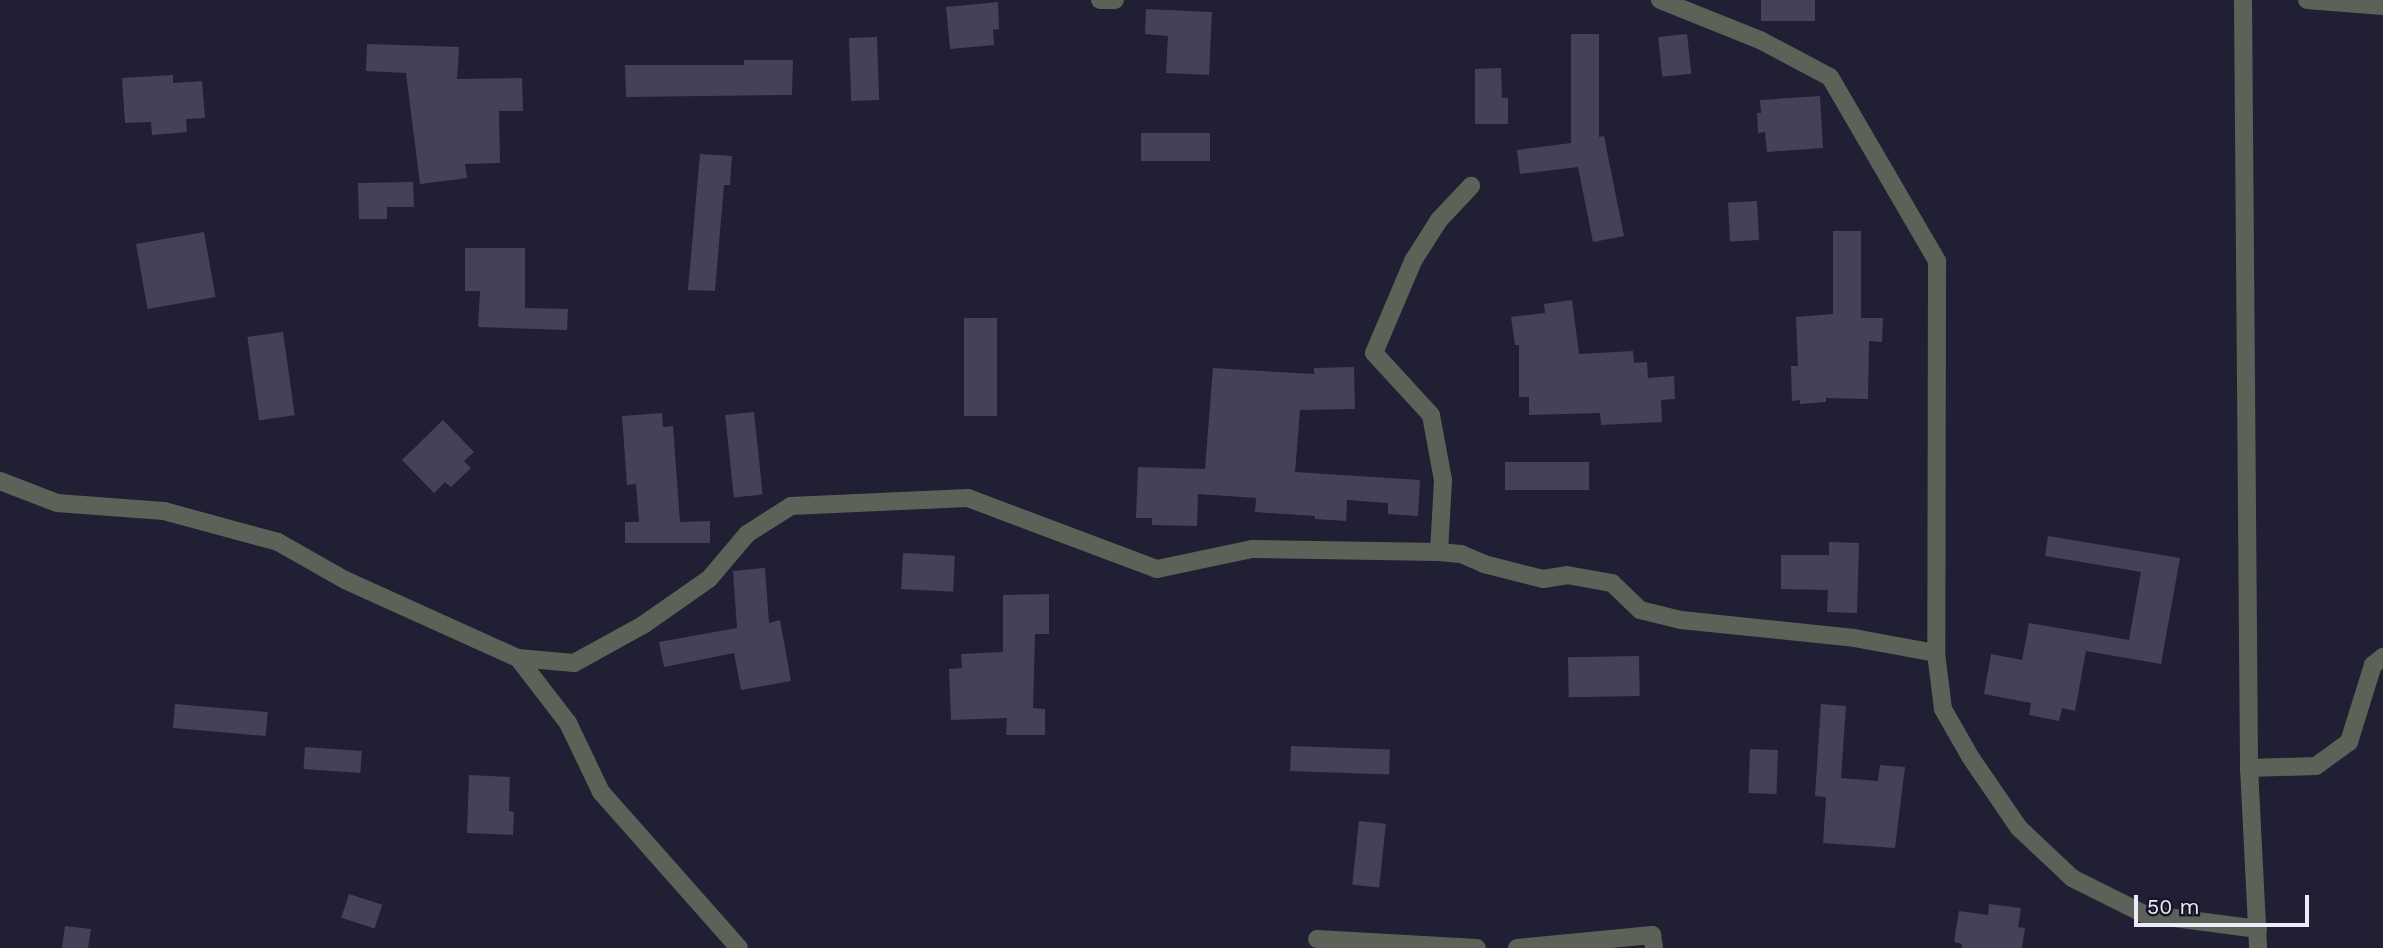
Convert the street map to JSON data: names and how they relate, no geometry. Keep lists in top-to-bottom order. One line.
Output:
{"scale_bar":"50 m"}
